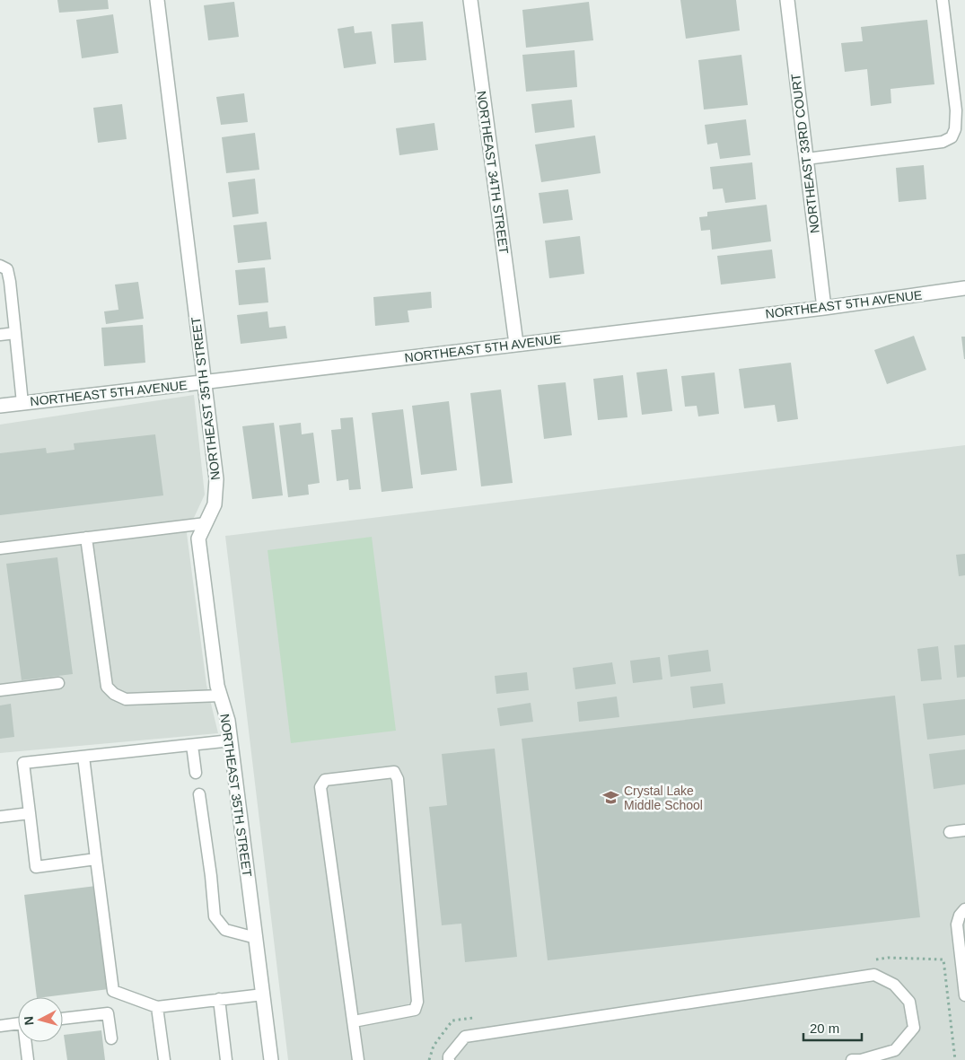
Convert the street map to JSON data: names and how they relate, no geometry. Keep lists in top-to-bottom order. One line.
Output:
{"streets":{"street":["NORTHEAST 33RD COURT","NORTHEAST 34TH STREET","NORTHEAST 5TH AVENUE","NORTHEAST 35TH STREET"]},"crossings":[["NORTHEAST 33RD COURT","NORTHEAST 5TH AVENUE"],["NORTHEAST 34TH STREET","NORTHEAST 5TH AVENUE"],["NORTHEAST 5TH AVENUE","NORTHEAST 35TH STREET"]],"places":{"school or university":["Crystal Lake Middle School"]},"scale_bar":"20 m","north":"left"}
